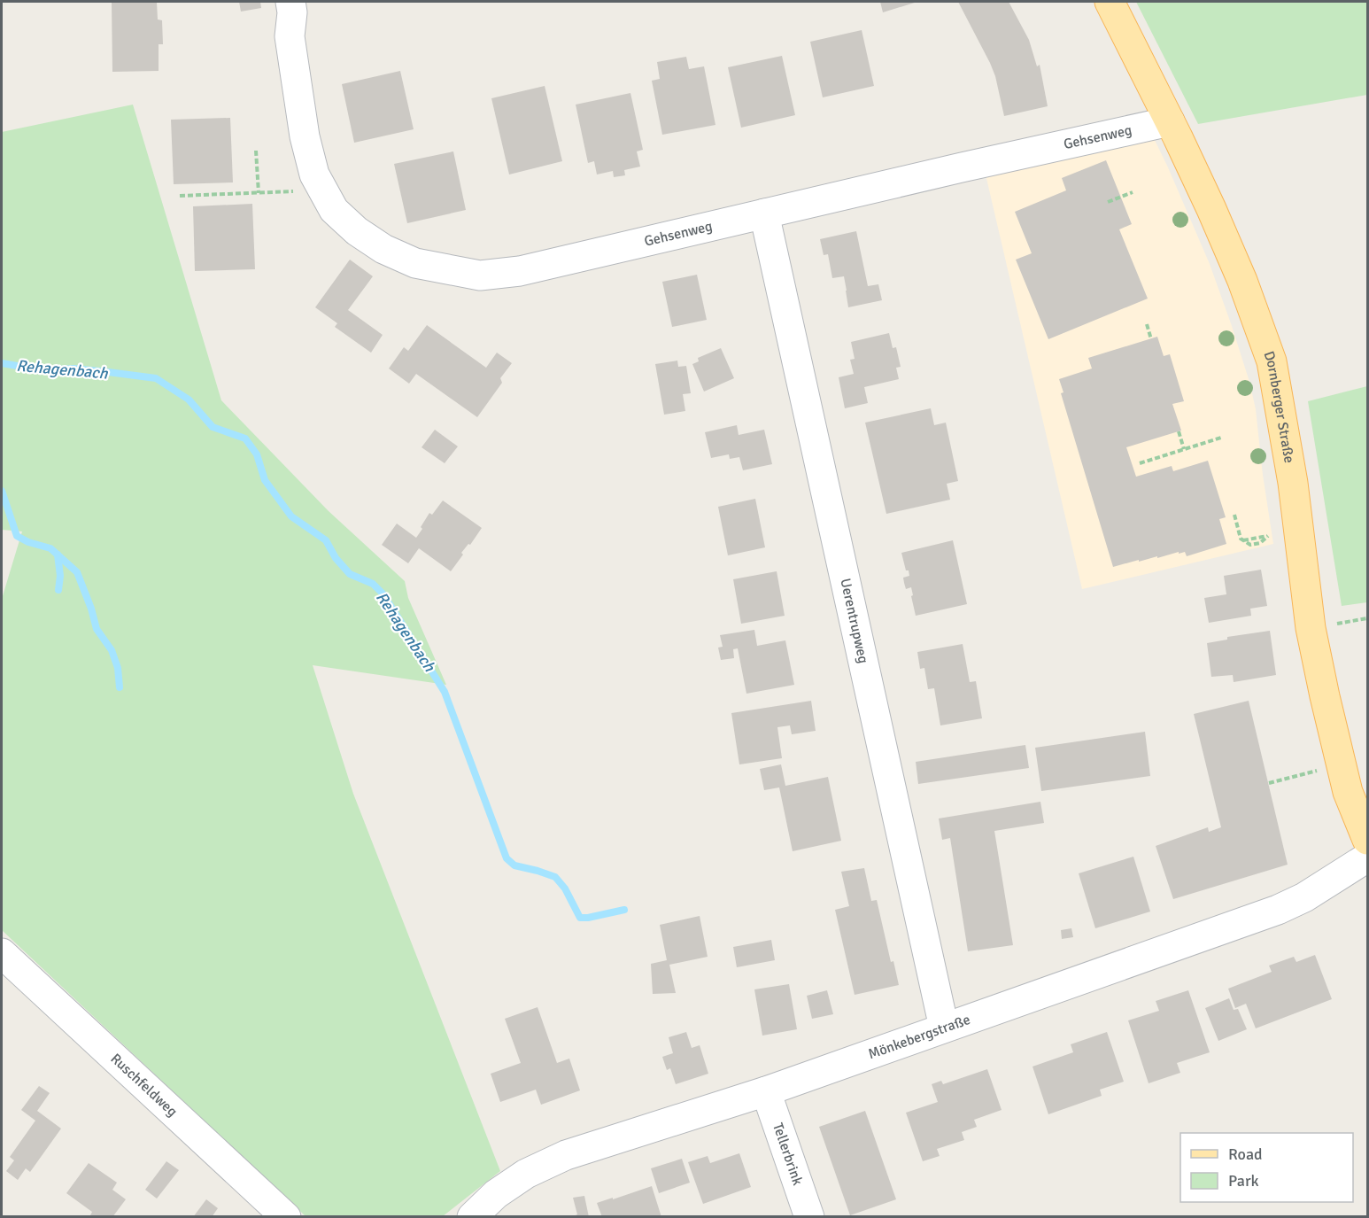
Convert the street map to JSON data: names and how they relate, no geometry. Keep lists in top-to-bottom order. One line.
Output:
{"streets":{"main road":["Dornberger Straße"],"street":["Gehsenweg","Uerentrupweg","Mönkebergstraße","Ruschfeldweg","Tellerbrink"]},"crossings":[["Gehsenweg","Dornberger Straße"],["Gehsenweg","Uerentrupweg"],["Uerentrupweg","Mönkebergstraße"],["Mönkebergstraße","Tellerbrink"]],"water":["Rehagenbach"],"legend":["Road","Park"]}
